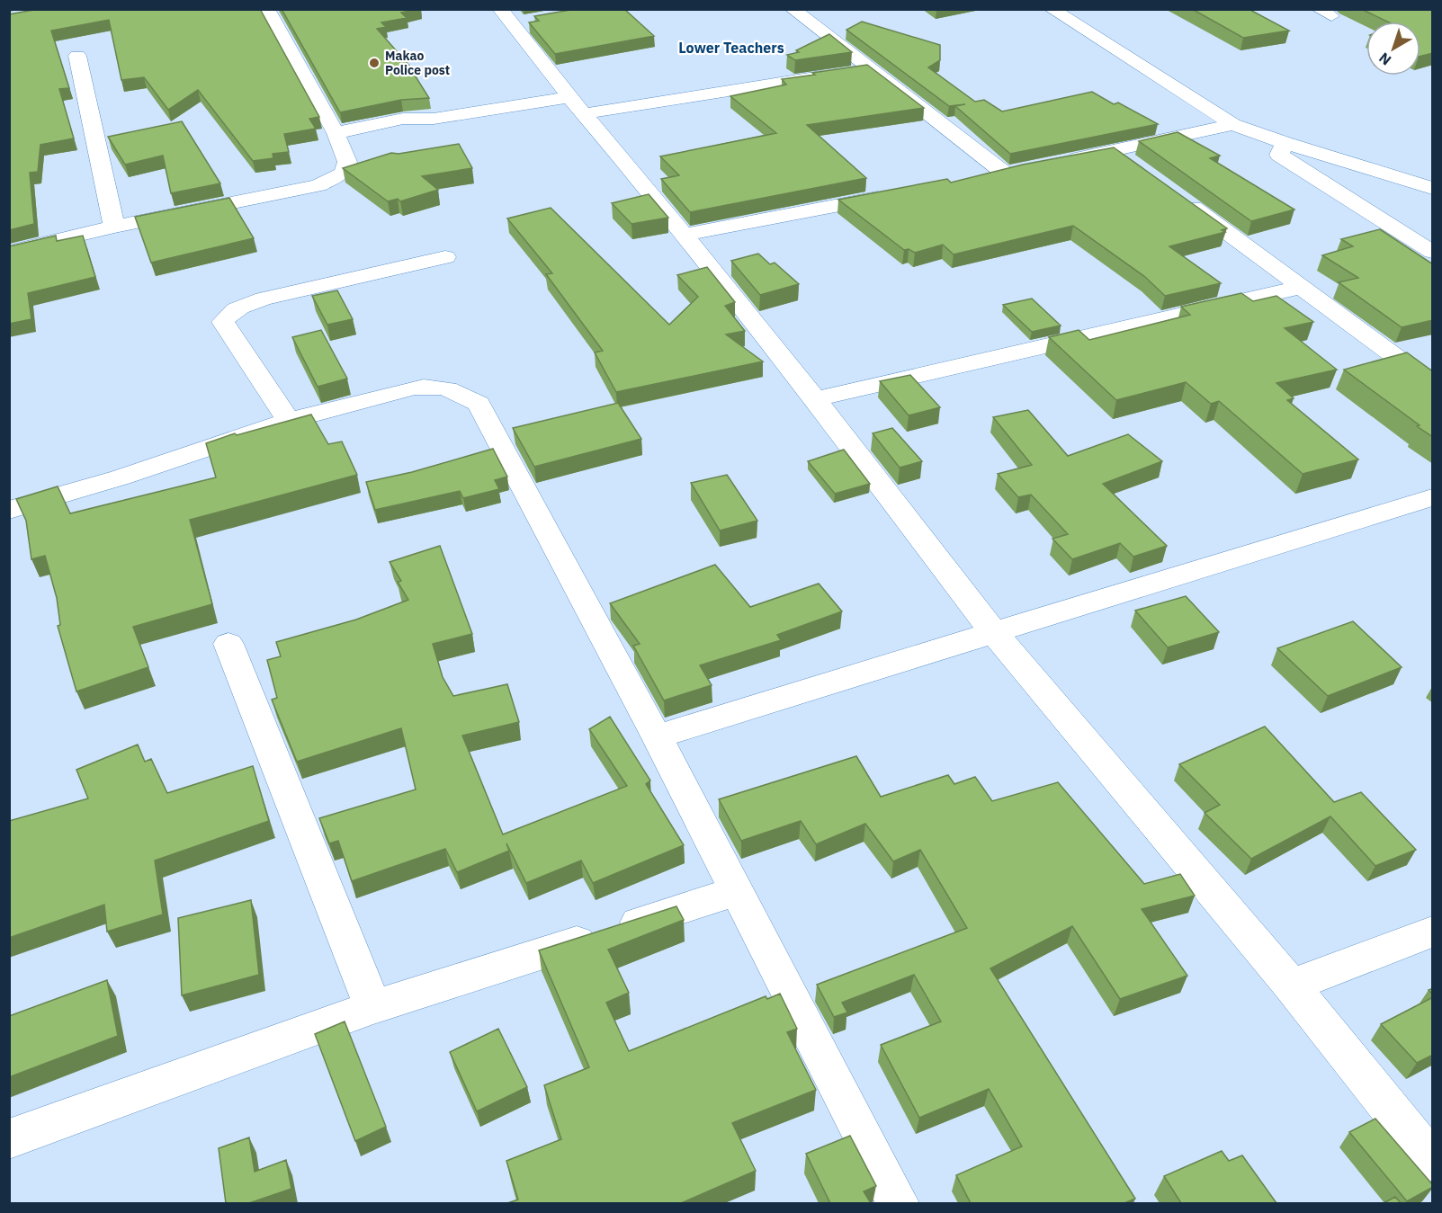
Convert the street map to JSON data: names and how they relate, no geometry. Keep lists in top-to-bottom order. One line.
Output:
{"districts":["Lower Teachers"],"places":["Makao Police post"],"north":"bottom left"}
